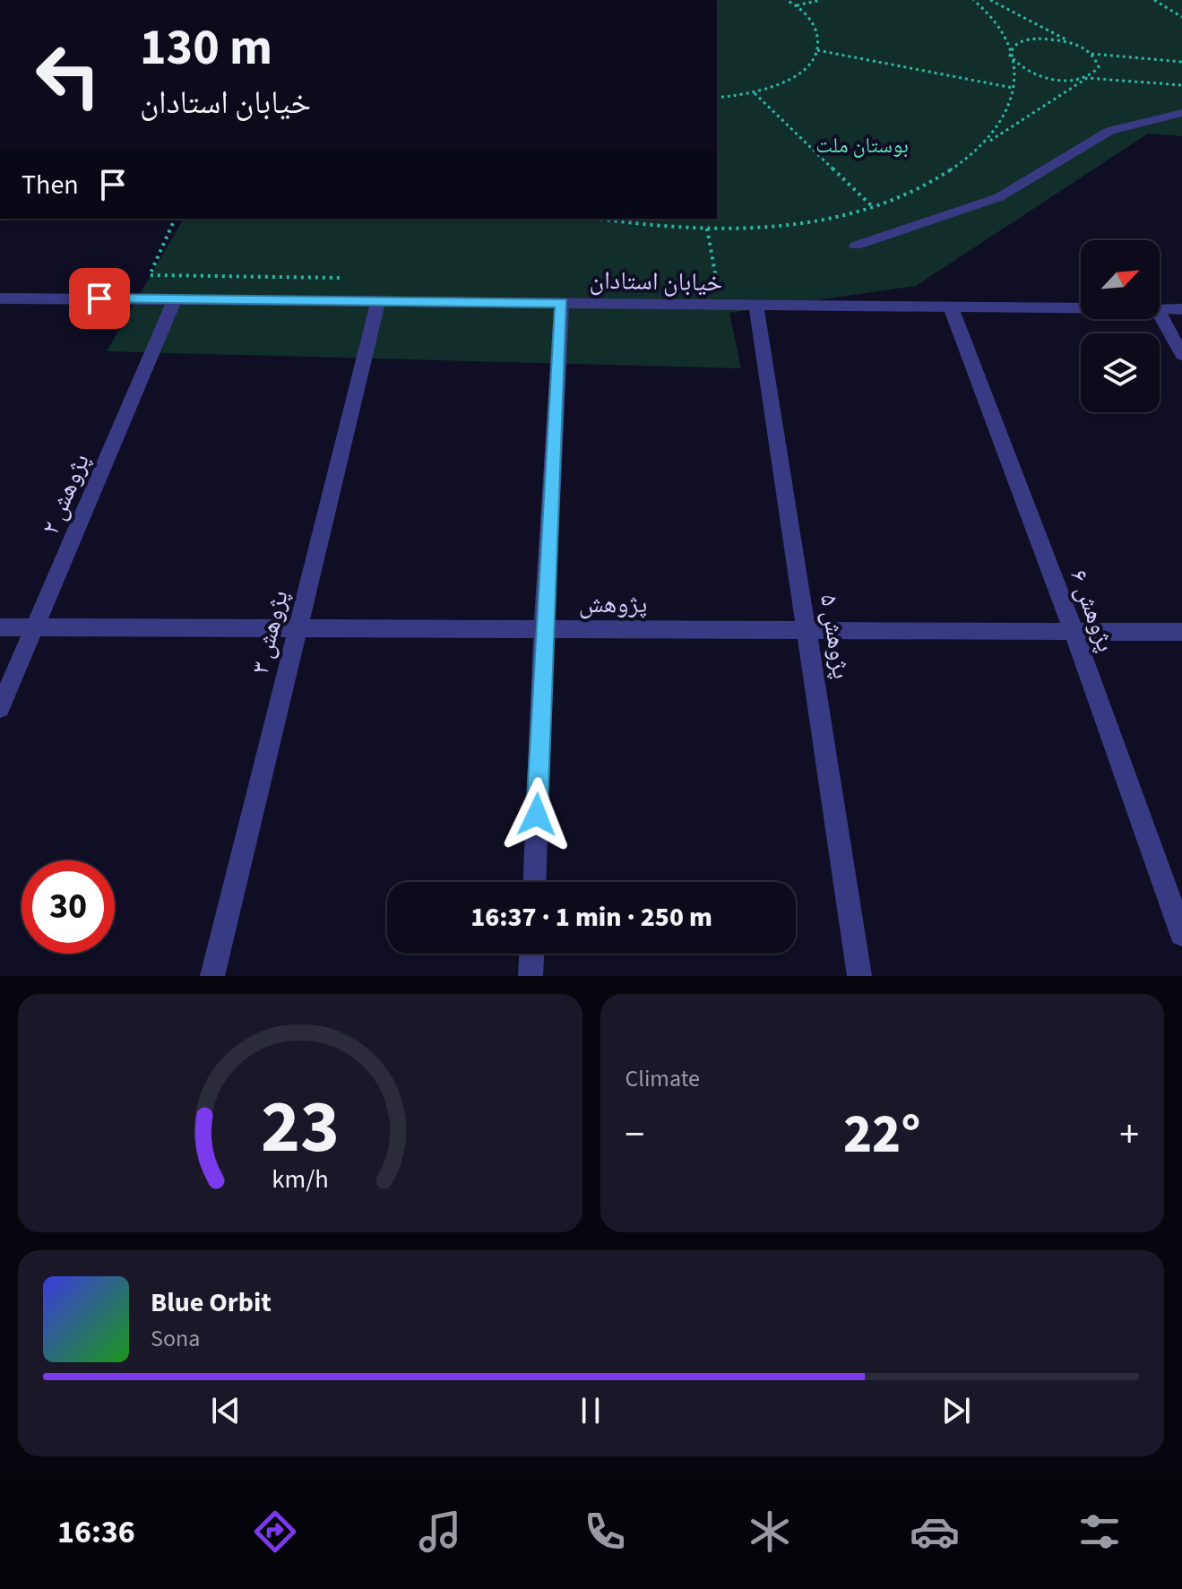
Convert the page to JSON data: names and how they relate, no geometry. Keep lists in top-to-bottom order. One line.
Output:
{"streets":{"street":["خیابان استادان","پژوهش ۲","پژوهش","پژوهش ۶","پژوهش ۳","پژوهش ۵"]},"crossings":[["خیابان استادان","پژوهش ۲"],["خیابان استادان","پژوهش ۶"],["خیابان استادان","پژوهش ۳"],["خیابان استادان","پژوهش ۵"],["پژوهش ۲","پژوهش"],["پژوهش","پژوهش ۶"],["پژوهش","پژوهش ۳"],["پژوهش","پژوهش ۵"]],"parks":["بوستان ملت"],"north":"top right","page":{"turn":["130 m","خیابان استادان"],"then":"Then","limit":"30","trip":"16:37 · 1 min · 250 m","tile":"Climate","heat":["−","22°","+"],"song":["Blue Orbit","Sona"],"tabs":"16:36","gauge":["23","km/h"]}}
